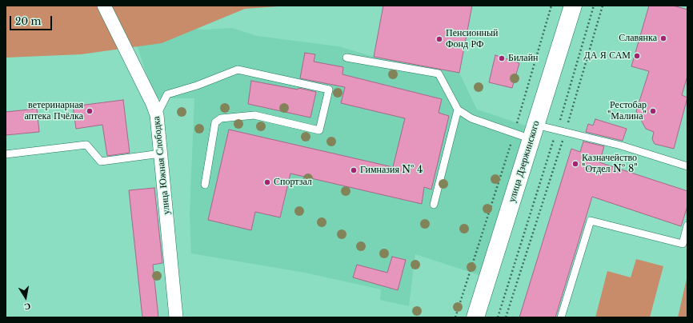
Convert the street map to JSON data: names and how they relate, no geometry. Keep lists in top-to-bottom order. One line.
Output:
{"streets":{"main road":["улица Дзержинского"],"street":["улица Южная Слободка"]},"places":["Славянка","Пенсионный Фонд РФ","ДА Я САМ","Билайн","ветеринарная аптека Пчёлка","Рестобар \"Малина\"","Казначейство \"Отдел № 8\"","Гимназия № 4","Спортзал"],"scale_bar":"20 m","north":"bottom"}
